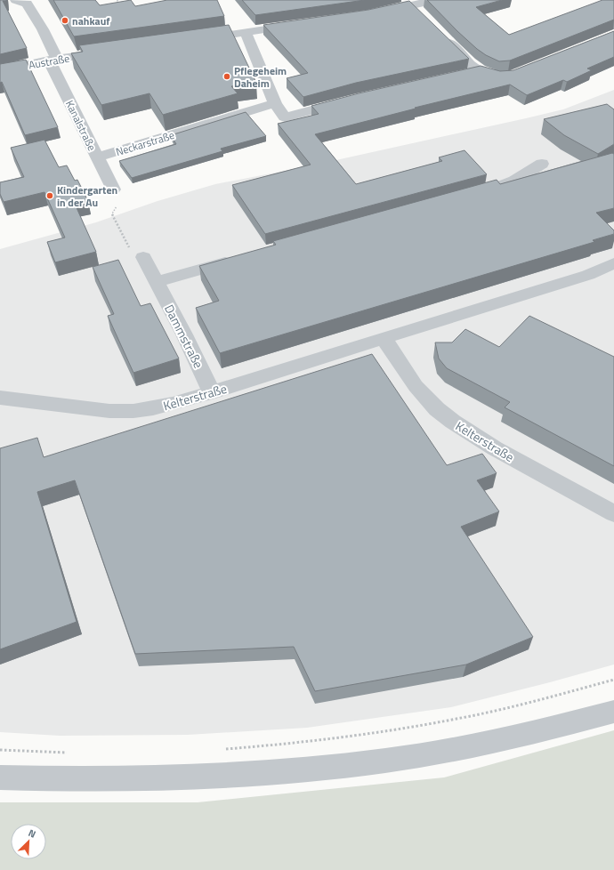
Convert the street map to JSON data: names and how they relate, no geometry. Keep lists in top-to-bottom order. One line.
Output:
{"streets":{"street":["Austraße","Kanalstraße","Neckarstraße","Dammstraße","Kelterstraße"]},"crossings":[["Austraße","Kanalstraße"],["Kanalstraße","Neckarstraße"],["Dammstraße","Kelterstraße"]],"places":["nahkauf","Pflegeheim Daheim","Kindergarten in der Au"],"north":"top right"}
